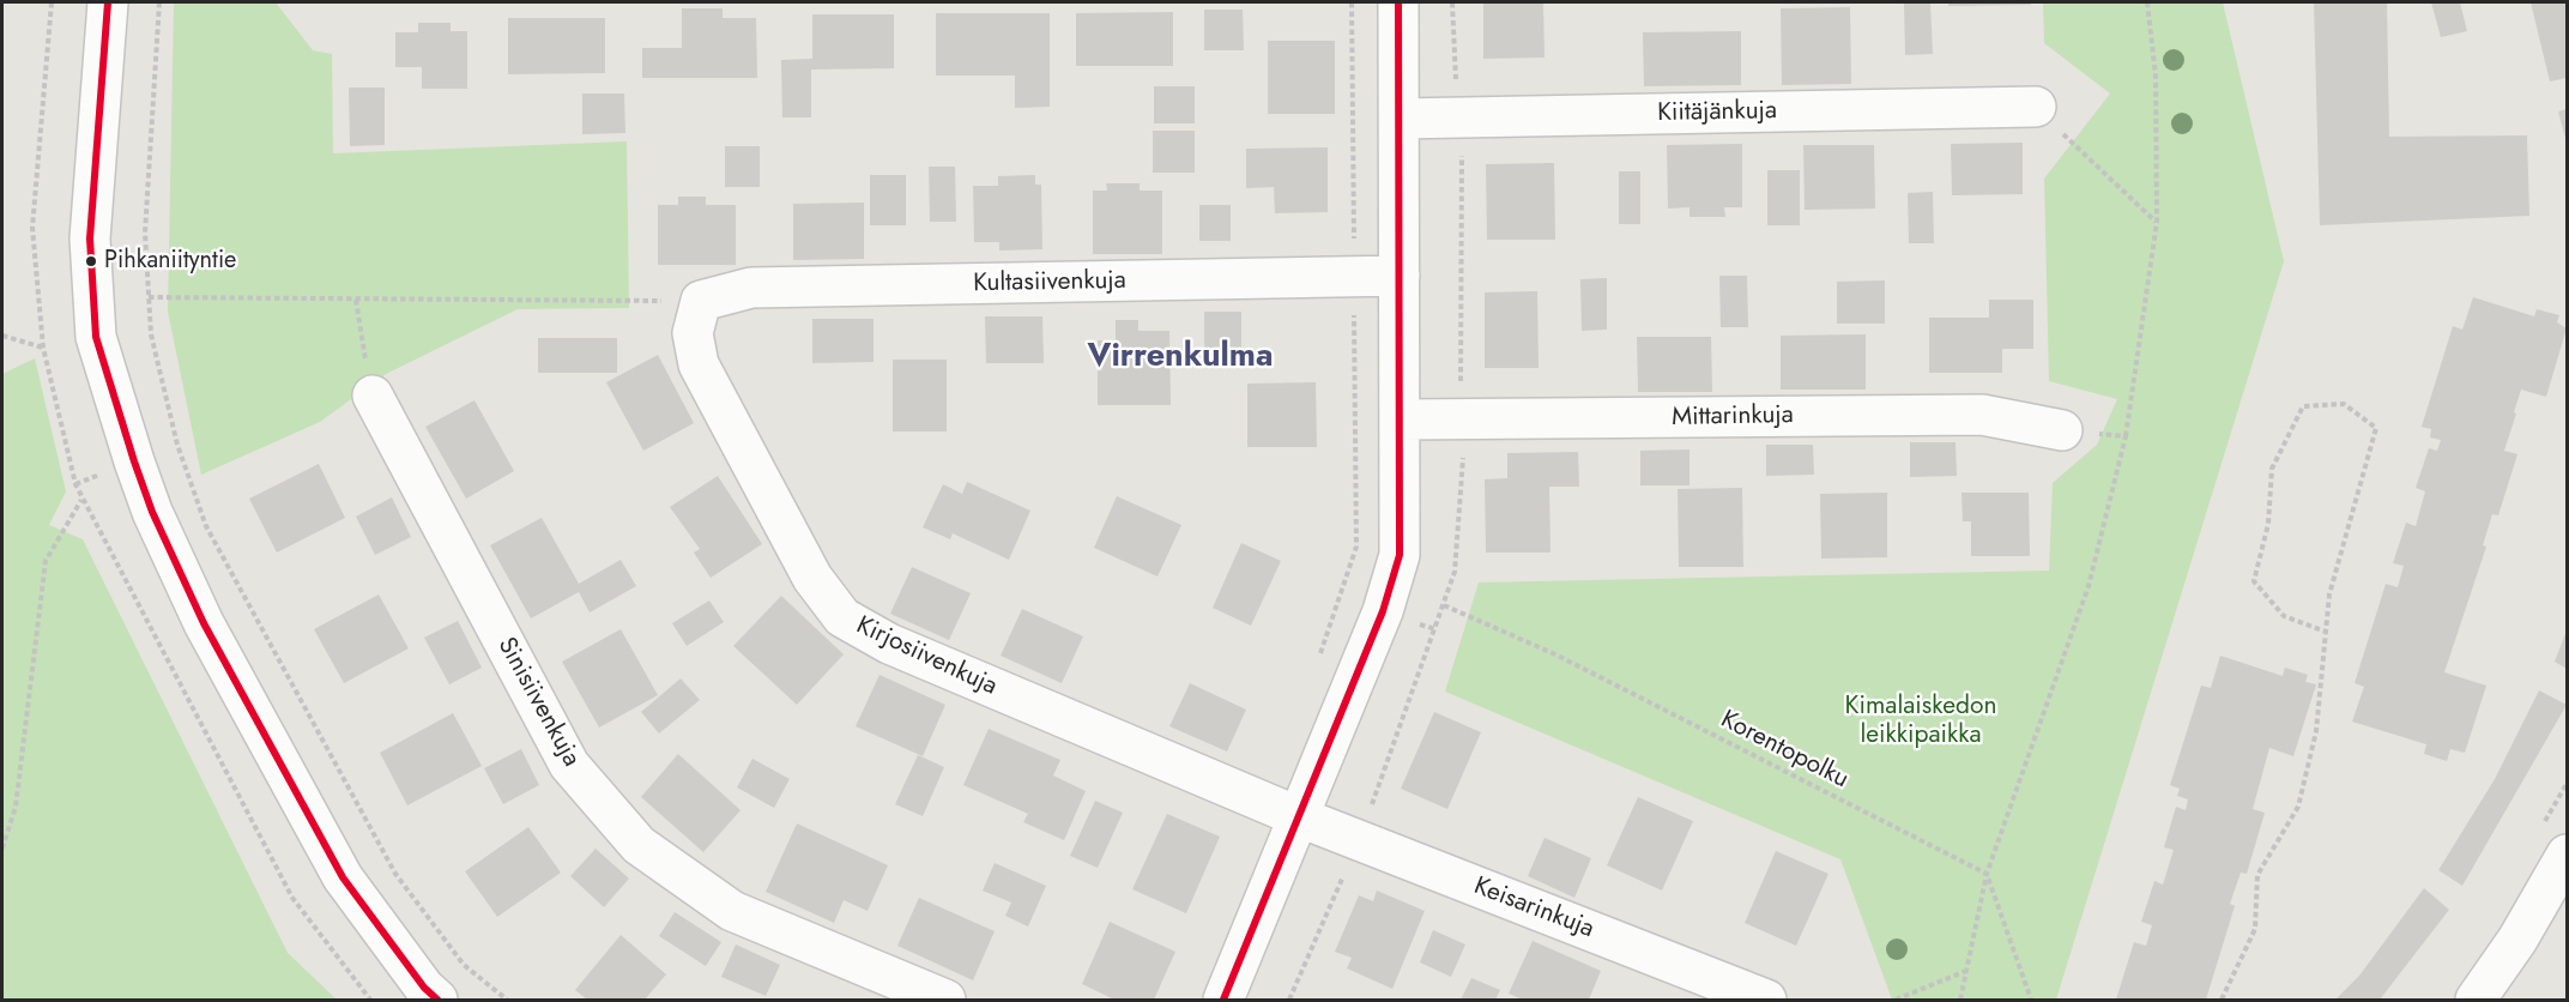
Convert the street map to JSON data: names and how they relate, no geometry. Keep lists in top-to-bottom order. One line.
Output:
{"streets":{"street":["Kiitäjänkuja","Kultasiivenkuja","Mittarinkuja","Kirjosiivenkuja","Sinisiivenkuja","Keisarinkuja"],"path":["Korentopolku"]},"crossings":[["Kultasiivenkuja","Kirjosiivenkuja"],["Kirjosiivenkuja","Keisarinkuja"]],"districts":["Virrenkulma"],"parks":["Kimalaiskedon leikkipaikka"],"places":["Pihkaniityntie"]}
